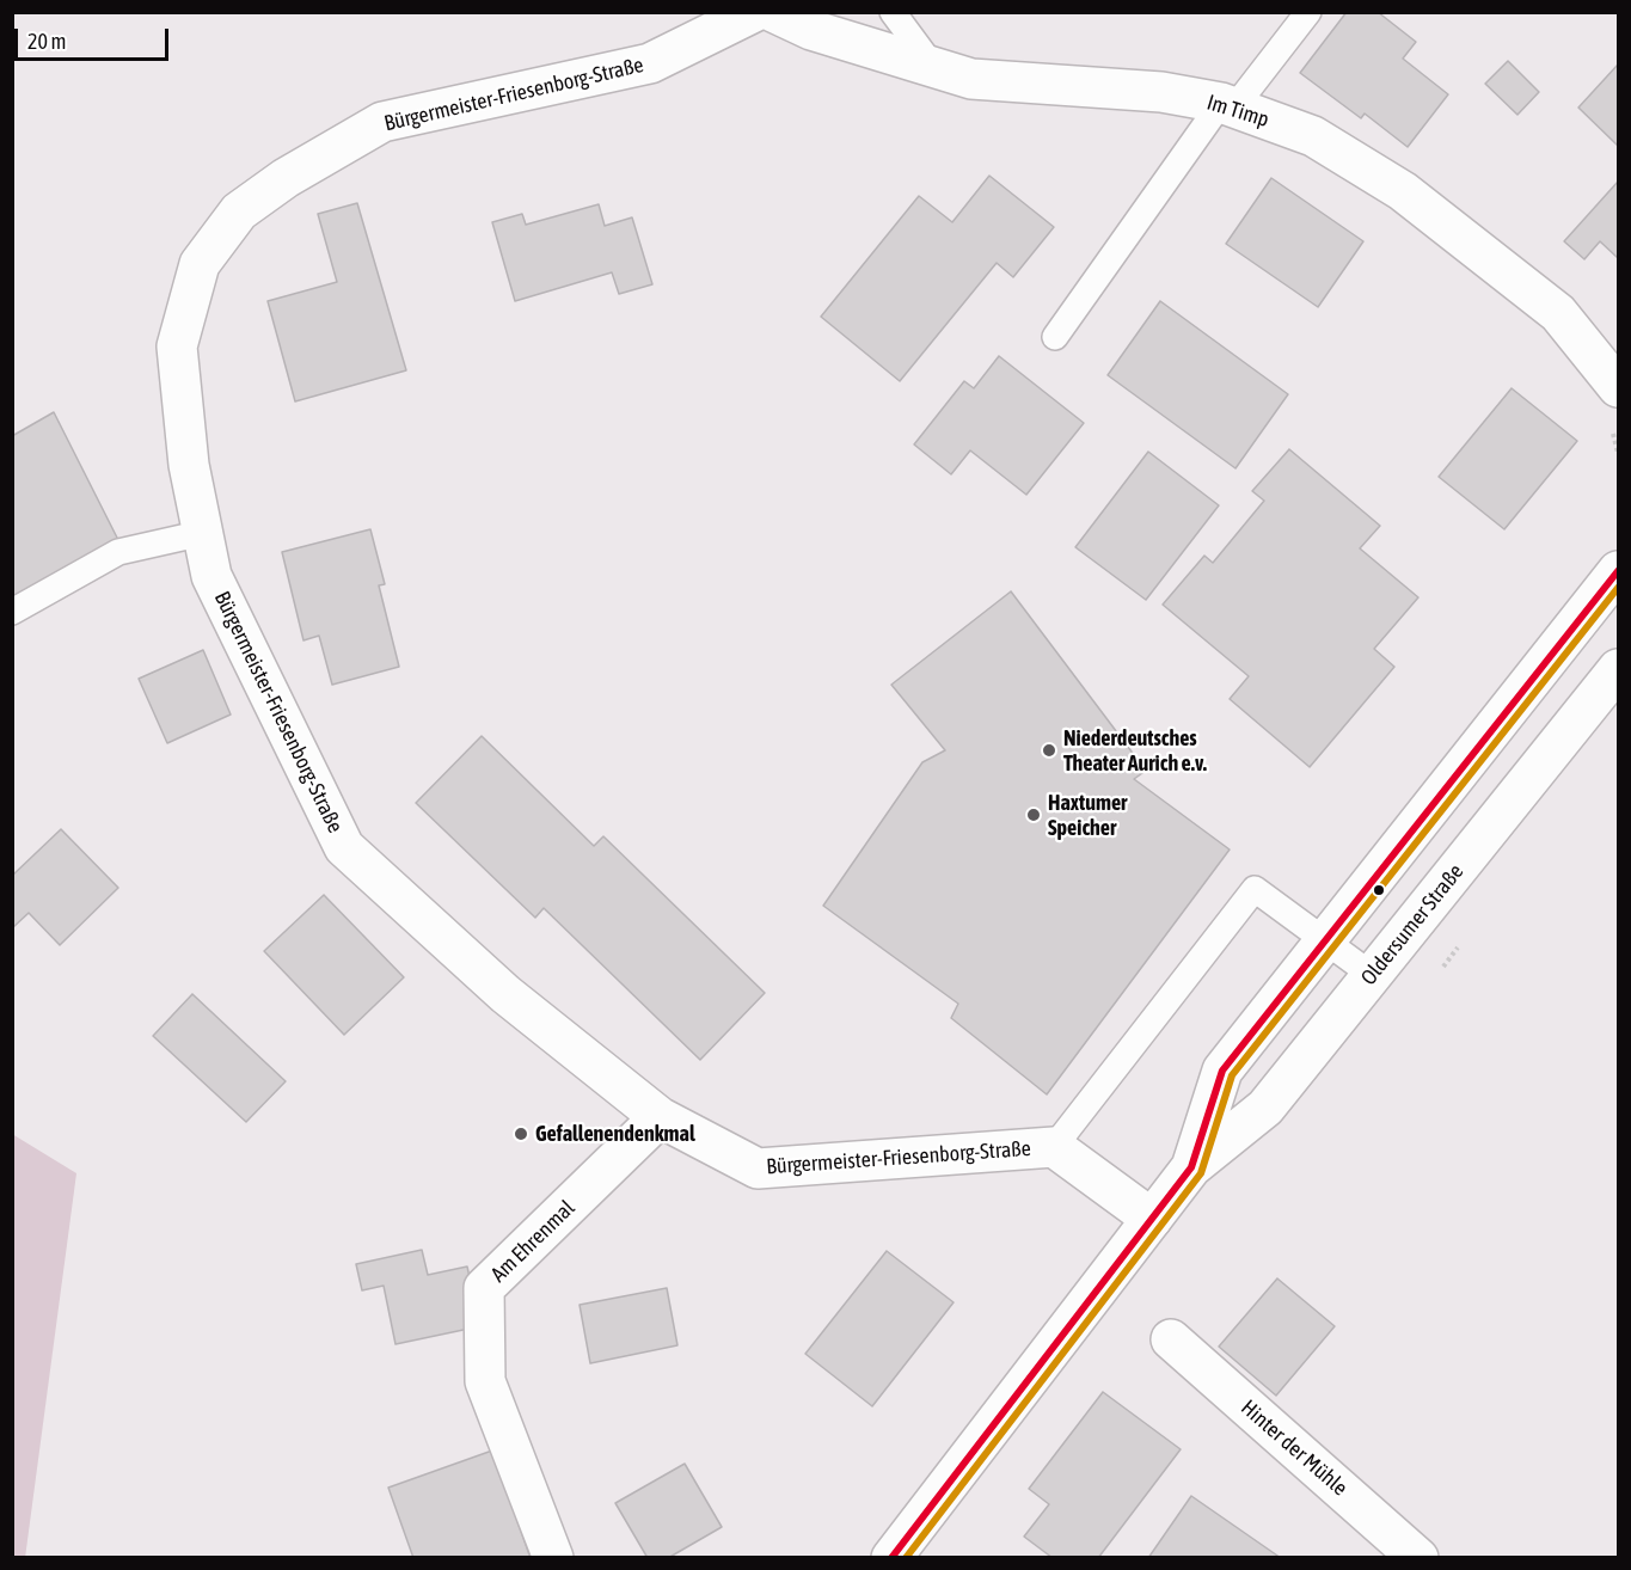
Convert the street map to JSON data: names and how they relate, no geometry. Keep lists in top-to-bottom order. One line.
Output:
{"streets":{"street":["Bürgermeister-Friesenborg-Straße","Im Timp","Oldersumer Straße","Am Ehrenmal","Hinter der Mühle"]},"crossings":[["Bürgermeister-Friesenborg-Straße","Oldersumer Straße"],["Bürgermeister-Friesenborg-Straße","Am Ehrenmal"]],"places":["Niederdeutsches Theater Aurich e.v.","Haxtumer Speicher","Gefallenendenkmal"],"scale_bar":"20 m"}
